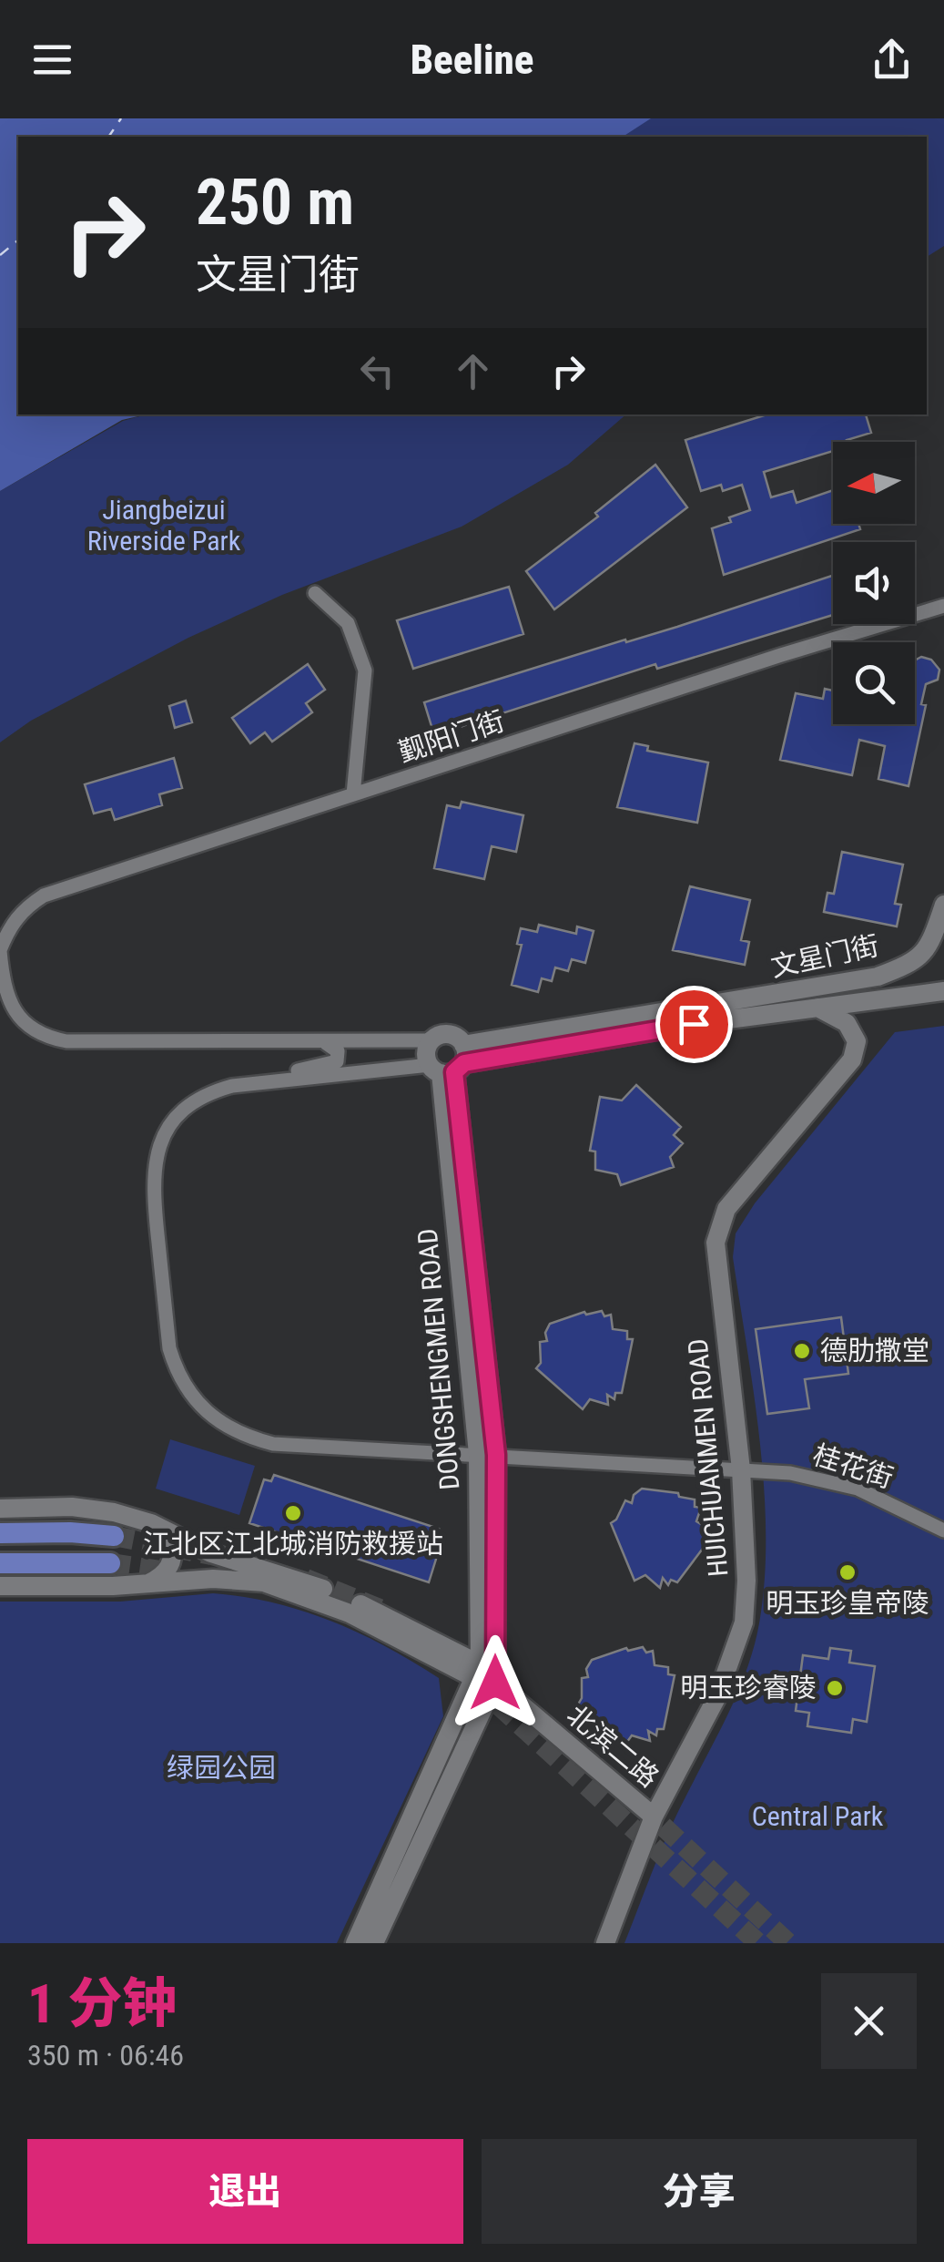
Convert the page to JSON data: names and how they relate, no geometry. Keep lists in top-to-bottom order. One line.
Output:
{"streets":{"street":["觐阳门街","文星门街","DONGSHENGMEN ROAD","HUICHUANMEN ROAD","桂花街","北滨二路"]},"crossings":[["觐阳门街","DONGSHENGMEN ROAD"],["文星门街","DONGSHENGMEN ROAD"],["文星门街","HUICHUANMEN ROAD"],["DONGSHENGMEN ROAD","桂花街"],["DONGSHENGMEN ROAD","北滨二路"],["HUICHUANMEN ROAD","桂花街"],["HUICHUANMEN ROAD","北滨二路"]],"parks":["Jiangbeizui Riverside Park","绿园公园","Central Park"],"places":["德肋撒堂","江北区江北城消防救援站","明玉珍皇帝陵","明玉珍睿陵"],"north":"left","page":{"header":"Beeline","turn":["250 m","文星门街"],"heading":["1 分钟","350 m · 06:46"],"buttons":["退出","分享"]}}
